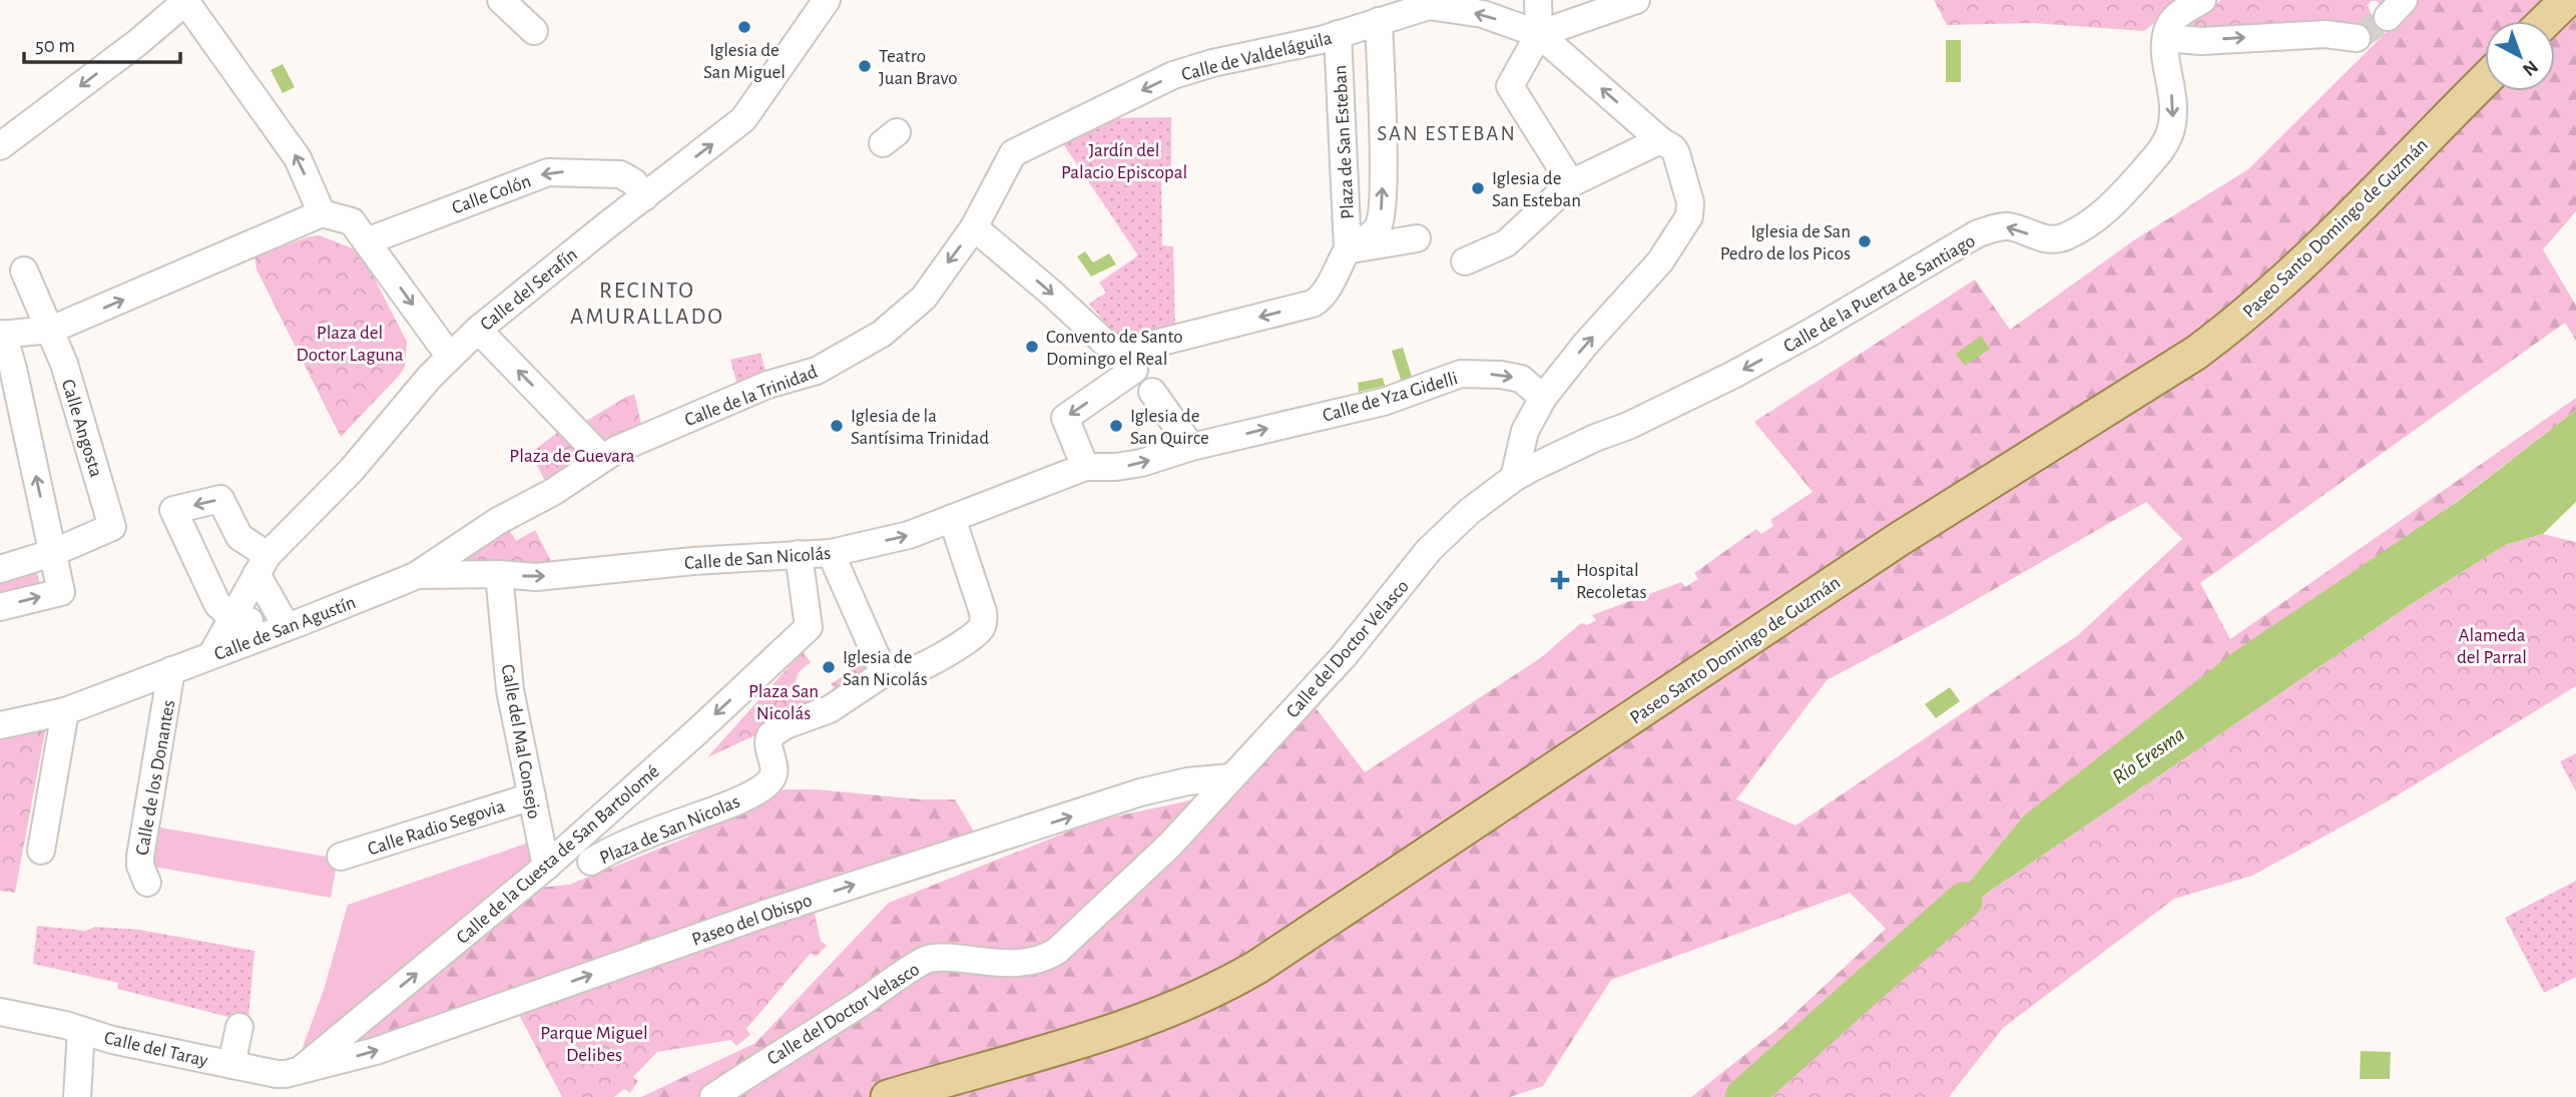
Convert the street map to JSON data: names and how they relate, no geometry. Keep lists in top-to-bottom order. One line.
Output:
{"streets":{"main road":["Paseo Santo Domingo de Guzmán"],"street":["Calle de Valdeláguila","Plaza de San Esteban","Calle Colón","Calle del Serafín","Calle de la Puerta de Santiago","Calle de la Trinidad","Calle de Yza Gidelli","Calle Angosta","Calle de San Nicolás","Calle de San Agustín","Calle del Doctor Velasco","Calle del Mal Consejo","Calle de los Donantes","Calle Radio Segovia","Plaza de San Nicolas","Calle de la Cuesta de San Bartolomé","Paseo del Obispo","Calle del Taray"]},"crossings":[["Calle de Valdeláguila","Plaza de San Esteban"],["Calle de Valdeláguila","Calle de la Trinidad"],["Calle Colón","Calle del Serafín"],["Calle de la Puerta de Santiago","Calle del Doctor Velasco"],["Calle de la Trinidad","Calle de San Agustín"],["Calle de Yza Gidelli","Calle de San Nicolás"],["Calle de San Nicolás","Calle de San Agustín"],["Calle de San Nicolás","Calle del Mal Consejo"],["Calle de San Nicolás","Calle de la Cuesta de San Bartolomé"],["Calle de San Agustín","Calle de los Donantes"],["Calle del Doctor Velasco","Paseo del Obispo"],["Calle del Mal Consejo","Calle Radio Segovia"],["Calle del Mal Consejo","Calle de la Cuesta de San Bartolomé"],["Calle de la Cuesta de San Bartolomé","Paseo del Obispo"],["Calle de la Cuesta de San Bartolomé","Calle del Taray"],["Paseo del Obispo","Calle del Taray"]],"one_way":["Calle de Valdeláguila","Calle Colón","Calle del Serafín","Calle de la Puerta de Santiago","Calle de la Trinidad","Calle de Yza Gidelli","Calle de San Nicolás","Paseo del Obispo"],"districts":["SAN ESTEBAN","RECINTO AMURALLADO"],"water":["Río Eresma"],"parks":["Jardín del Palacio Episcopal","Plaza del Doctor Laguna","Plaza de Guevara","Alameda del Parral","Plaza San Nicolás","Parque Miguel Delibes"],"places":{"other":["Iglesia de San Miguel","Teatro Juan Bravo","Iglesia de San Esteban","Iglesia de San Pedro de los Picos","Convento de Santo Domingo el Real","Iglesia de la Santísima Trinidad","Iglesia de San Quirce","Iglesia de San Nicolás"],"health":["Hospital Recoletas"]},"scale_bar":"50 m","north":"bottom right"}
